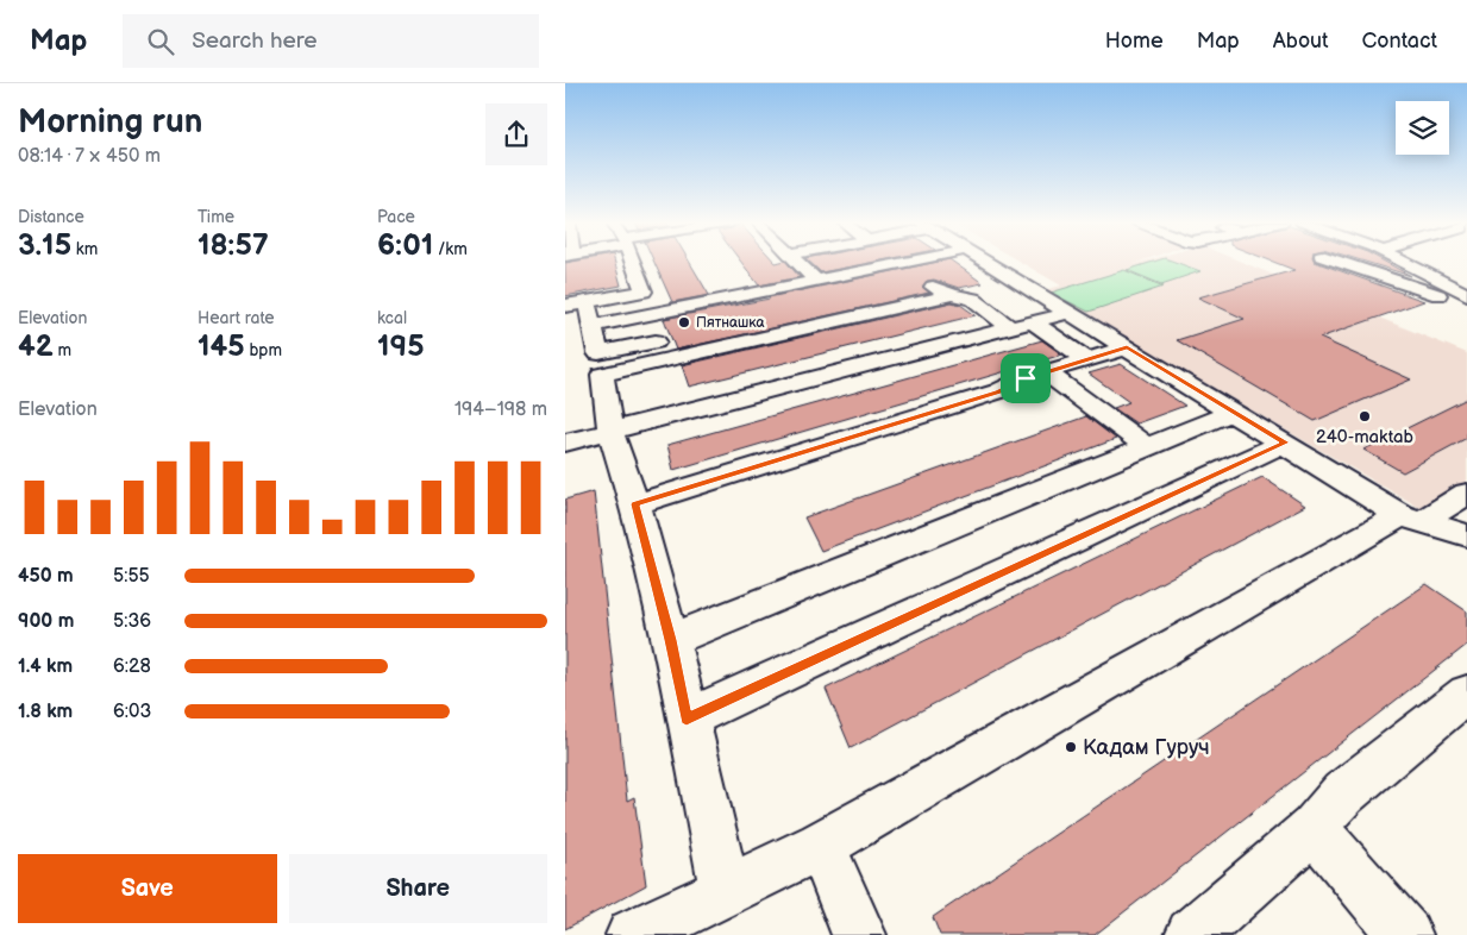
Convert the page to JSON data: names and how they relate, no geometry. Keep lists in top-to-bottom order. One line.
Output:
{"places":["Пятнашка","240-maktab","Кадам Гуруч"],"page":{"header":"Map","search":"Search here","nav":["Home","Map","About","Contact"],"heading":["Morning run","08:14 · 7 × 450 m"],"stats":[["Distance","3.15 km"],["Time","18:57"],["Pace","6:01 /km"],["Elevation","42 m"],["Heart rate","145 bpm"],["kcal","195"]],"chart":["Elevation","194–198 m"],"list":[{"name":"450 m","note":"5:55"},{"name":"900 m","note":"5:36"},{"name":"1.4 km","note":"6:28"},{"name":"1.8 km","note":"6:03"}],"buttons":["Save","Share"]}}
